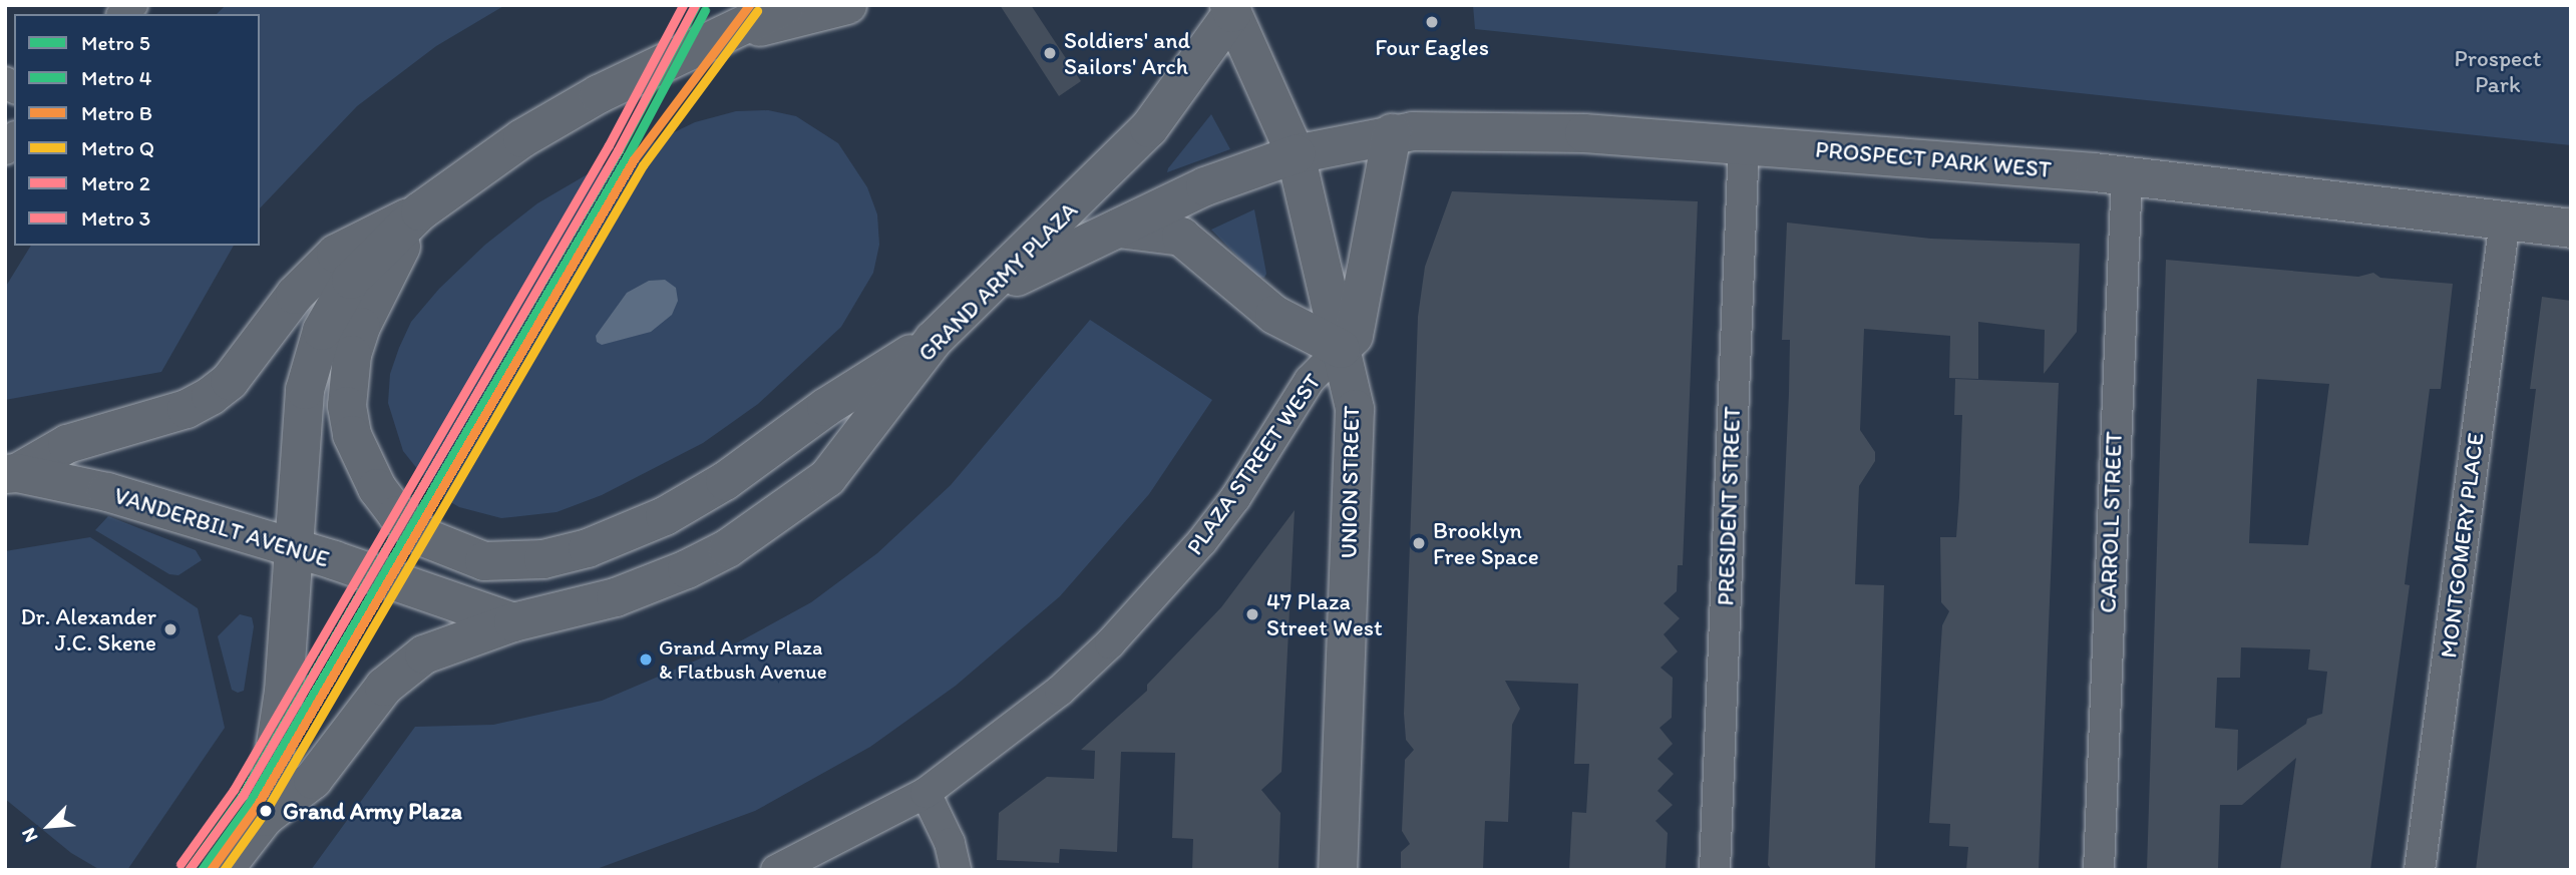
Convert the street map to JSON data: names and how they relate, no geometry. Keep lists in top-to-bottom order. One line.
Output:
{"streets":{"main road":["PROSPECT PARK WEST","GRAND ARMY PLAZA","UNION STREET","VANDERBILT AVENUE"],"street":["PLAZA STREET WEST","PRESIDENT STREET","CARROLL STREET","MONTGOMERY PLACE"]},"crossings":[["PROSPECT PARK WEST","GRAND ARMY PLAZA"],["PROSPECT PARK WEST","PRESIDENT STREET"],["PROSPECT PARK WEST","CARROLL STREET"],["PROSPECT PARK WEST","MONTGOMERY PLACE"],["GRAND ARMY PLAZA","VANDERBILT AVENUE"],["PLAZA STREET WEST","UNION STREET"]],"parks":["Prospect Park"],"places":["Four Eagles","Soldiers' and Sailors' Arch","Brooklyn Free Space","47 Plaza Street West","Dr. Alexander J.C. Skene","Grand Army Plaza & Flatbush Avenue","Grand Army Plaza"],"lines":["metro line 5","metro line B","metro line 2","metro line 3","metro line 4","metro line Q"],"legend":["Metro 5","Metro 4","Metro B","Metro Q","Metro 2","Metro 3"],"north":"bottom left"}
